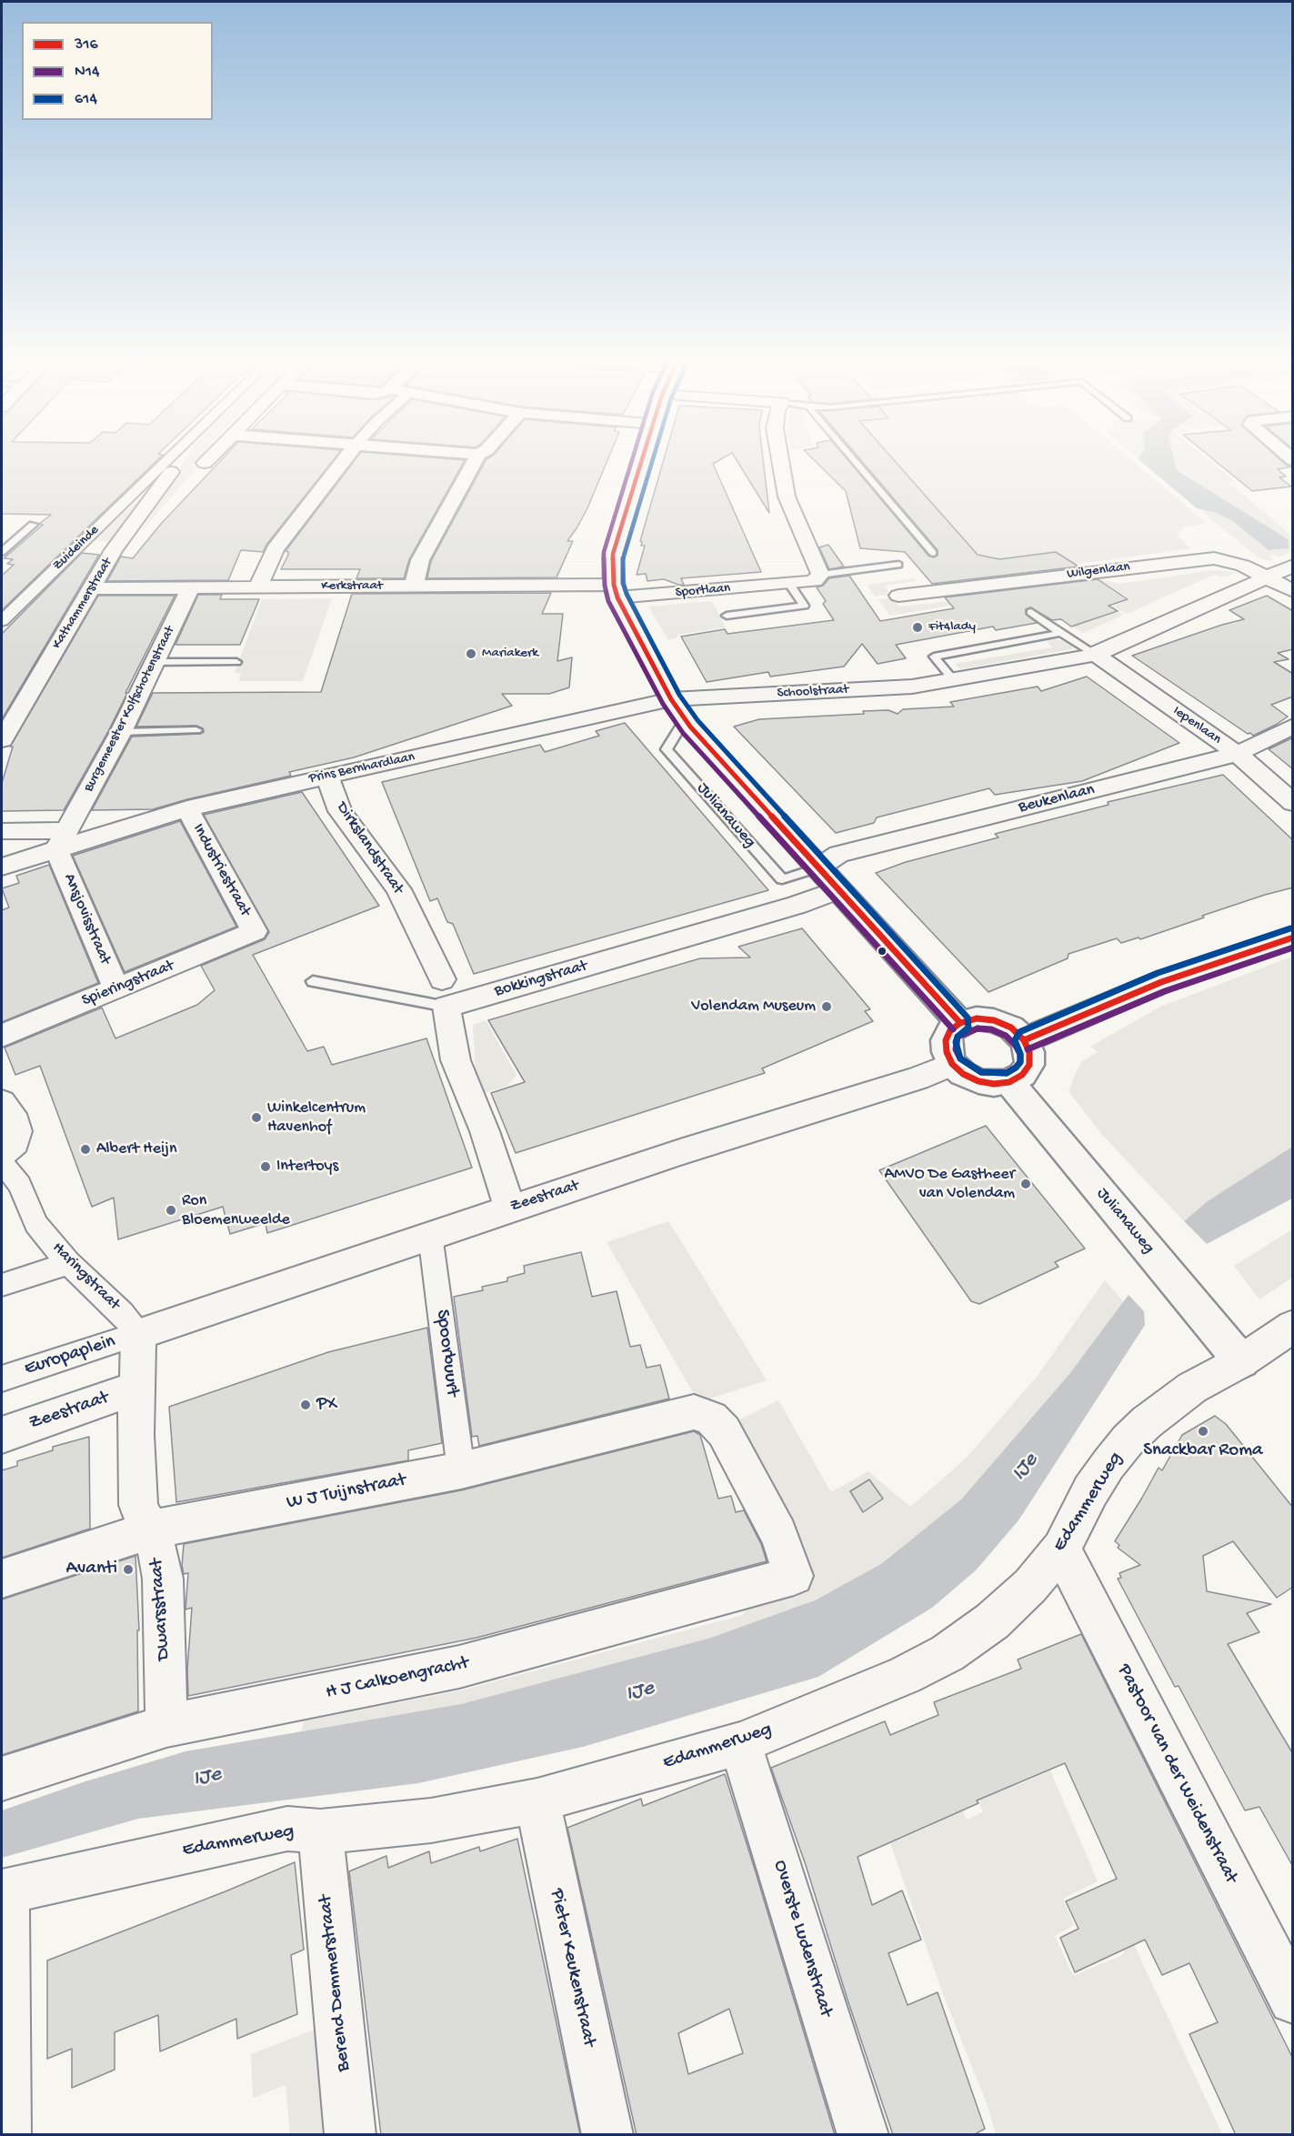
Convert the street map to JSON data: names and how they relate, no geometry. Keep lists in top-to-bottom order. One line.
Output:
{"streets":{"main road":["Julianaweg"],"street":["Zuideinde","Wilgenlaan","Kerkstraat","Sportlaan","Kathammerstraat","Schoolstraat","Burgemeester Kolfschotenstraat","Iepenlaan","Prins Bernhardlaan","Beukenlaan","Dirkslandstraat","Industriestraat","Ansjovisstraat","Bokkingstraat","Spieringstraat","Zeestraat","Haringstraat","Spoorbuurt","Europaplein","W J Tuijnstraat","Edammerweg","Dwarsstraat","H J Calkoengracht","Pastoor van der Weidenstraat","Overste Ludenstraat","Pieter Keukenstraat","Berend Demmerstraat"]},"crossings":[["Wilgenlaan","Schoolstraat"],["Kerkstraat","Sportlaan"],["Kerkstraat","Kathammerstraat"],["Kerkstraat","Burgemeester Kolfschotenstraat"],["Kerkstraat","Julianaweg"],["Sportlaan","Julianaweg"],["Schoolstraat","Iepenlaan"],["Schoolstraat","Prins Bernhardlaan"],["Schoolstraat","Julianaweg"],["Burgemeester Kolfschotenstraat","Prins Bernhardlaan"],["Burgemeester Kolfschotenstraat","Ansjovisstraat"],["Iepenlaan","Beukenlaan"],["Prins Bernhardlaan","Julianaweg"],["Prins Bernhardlaan","Dirkslandstraat"],["Prins Bernhardlaan","Industriestraat"],["Prins Bernhardlaan","Ansjovisstraat"],["Beukenlaan","Julianaweg"],["Julianaweg","Bokkingstraat"],["Julianaweg","Zeestraat"],["Julianaweg","Edammerweg"],["Industriestraat","Spieringstraat"],["Ansjovisstraat","Spieringstraat"],["Zeestraat","Haringstraat"],["Zeestraat","Spoorbuurt"],["Zeestraat","Europaplein"],["Zeestraat","Dwarsstraat"],["Haringstraat","Europaplein"],["Haringstraat","Dwarsstraat"],["Spoorbuurt","W J Tuijnstraat"],["Europaplein","Dwarsstraat"],["W J Tuijnstraat","Dwarsstraat"],["W J Tuijnstraat","H J Calkoengracht"],["Edammerweg","Pastoor van der Weidenstraat"],["Edammerweg","Overste Ludenstraat"],["Edammerweg","Pieter Keukenstraat"],["Edammerweg","Berend Demmerstraat"],["Dwarsstraat","H J Calkoengracht"]],"water":["IJe"],"places":["Fit4lady","Mariakerk","Volendam Museum","Winkelcentrum Havenhof","Albert Heijn","Intertoys","AMVO De Gastheer van Volendam","Ron Bloemenweelde","PX","Snackbar Roma","Avanti"],"lines":["transit line 316","transit line N14","transit line 614"],"legend":["316","N14","614"]}
